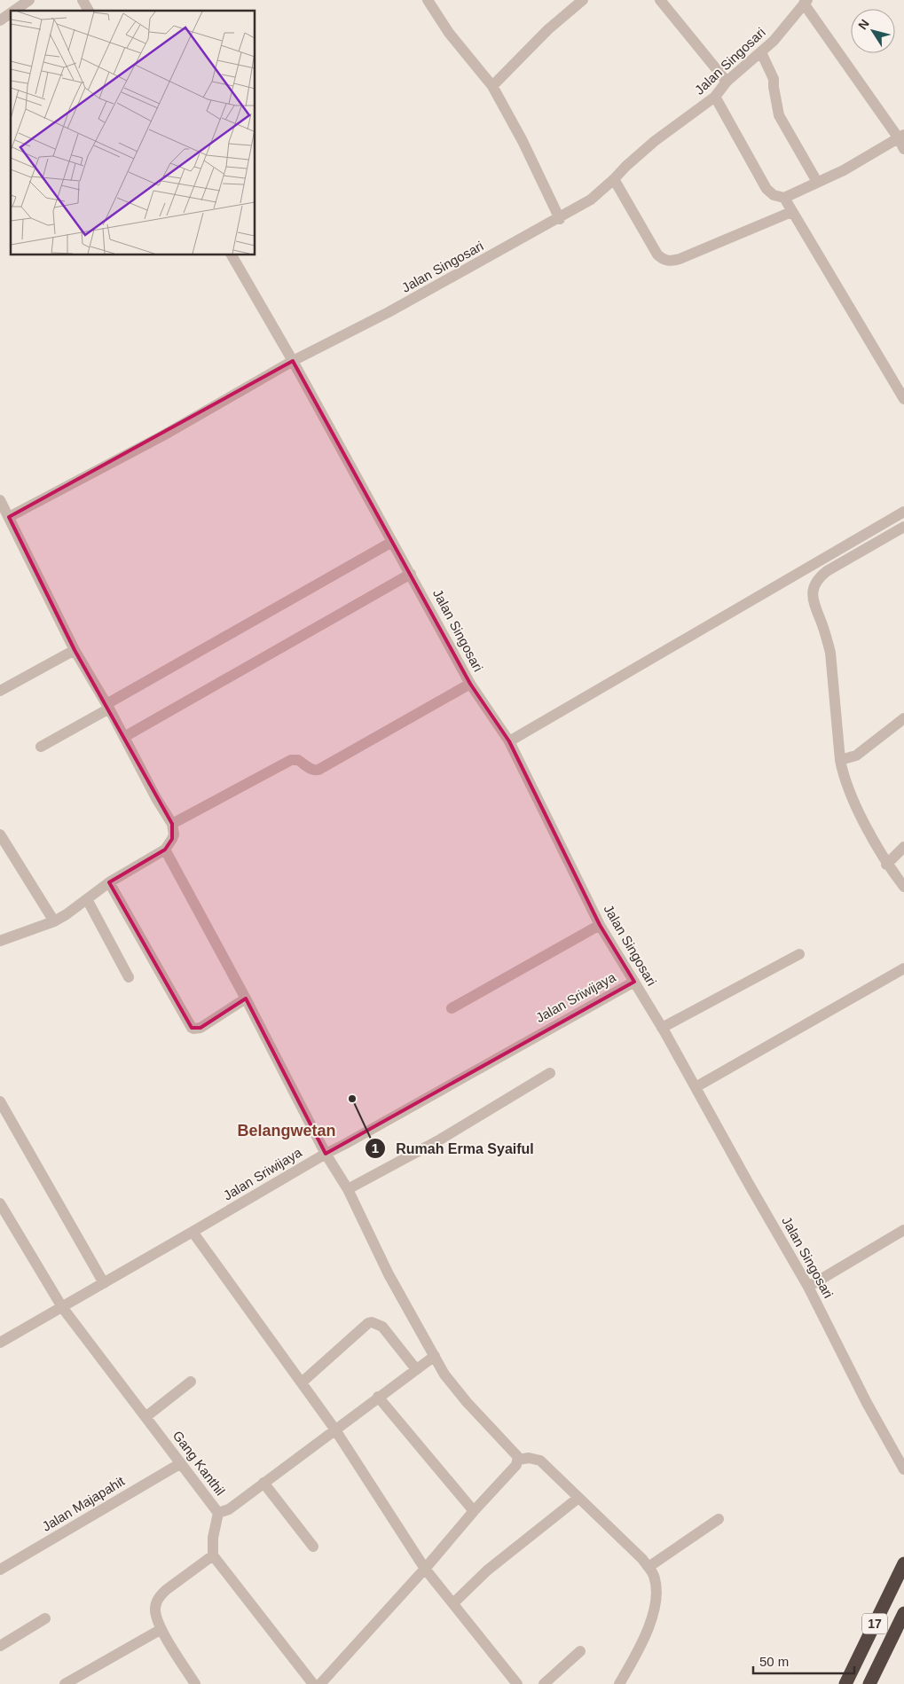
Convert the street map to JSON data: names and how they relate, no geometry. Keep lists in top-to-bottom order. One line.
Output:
{"streets":{"highway":["17"],"street":["Jalan Singosari","Jalan Sriwijaya","Gang Kanthil","Jalan Majapahit"]},"crossings":[["Jalan Singosari","Jalan Sriwijaya"],["Jalan Sriwijaya","Gang Kanthil"],["Gang Kanthil","Jalan Majapahit"]],"districts":["Belangwetan"],"places":["Rumah Erma Syaiful"],"scale_bar":"50 m","north":"top left"}
